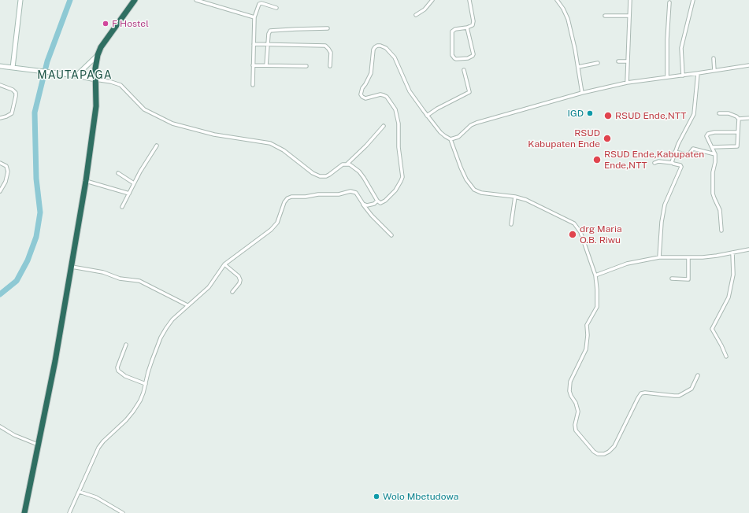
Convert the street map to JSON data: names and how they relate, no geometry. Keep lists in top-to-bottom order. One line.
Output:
{"districts":["MAUTAPAGA"],"places":["F Hostel","IGD","RSUD Ende,NTT","RSUD Kabupaten Ende","RSUD Ende,Kabupaten Ende,NTT","drg Maria O.B. Riwu","Wolo Mbetudowa"]}
